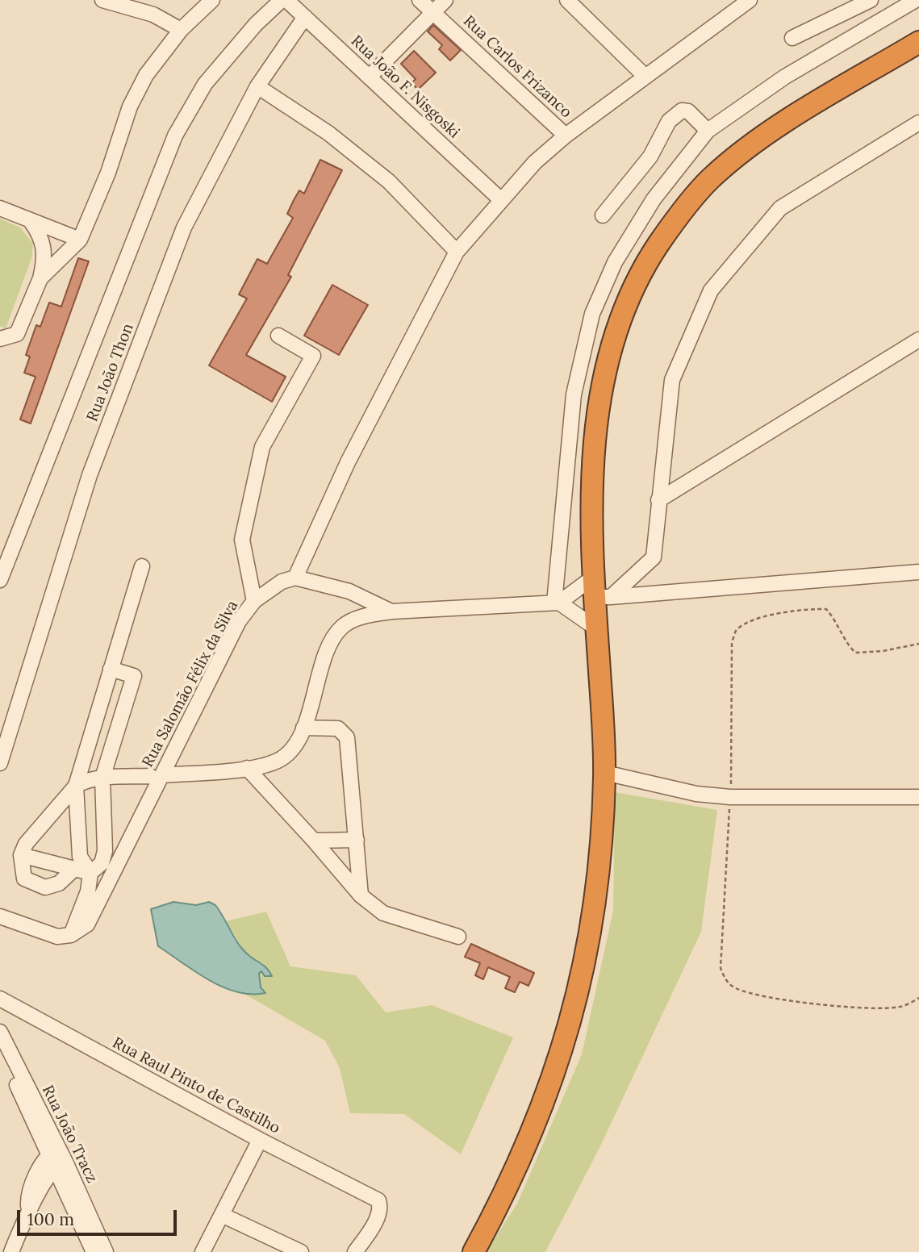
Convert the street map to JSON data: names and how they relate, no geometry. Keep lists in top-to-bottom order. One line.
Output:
{"streets":{"street":["Rua Carlos Frizanco","Rua João F. Nisgoski","Rua João Thon","Rua Salomão Félix da Silva","Rua Raul Pinto de Castilho","Rua João Tracz"]},"crossings":[["Rua João F. Nisgoski","Rua João Thon"]],"scale_bar":"100 m"}
